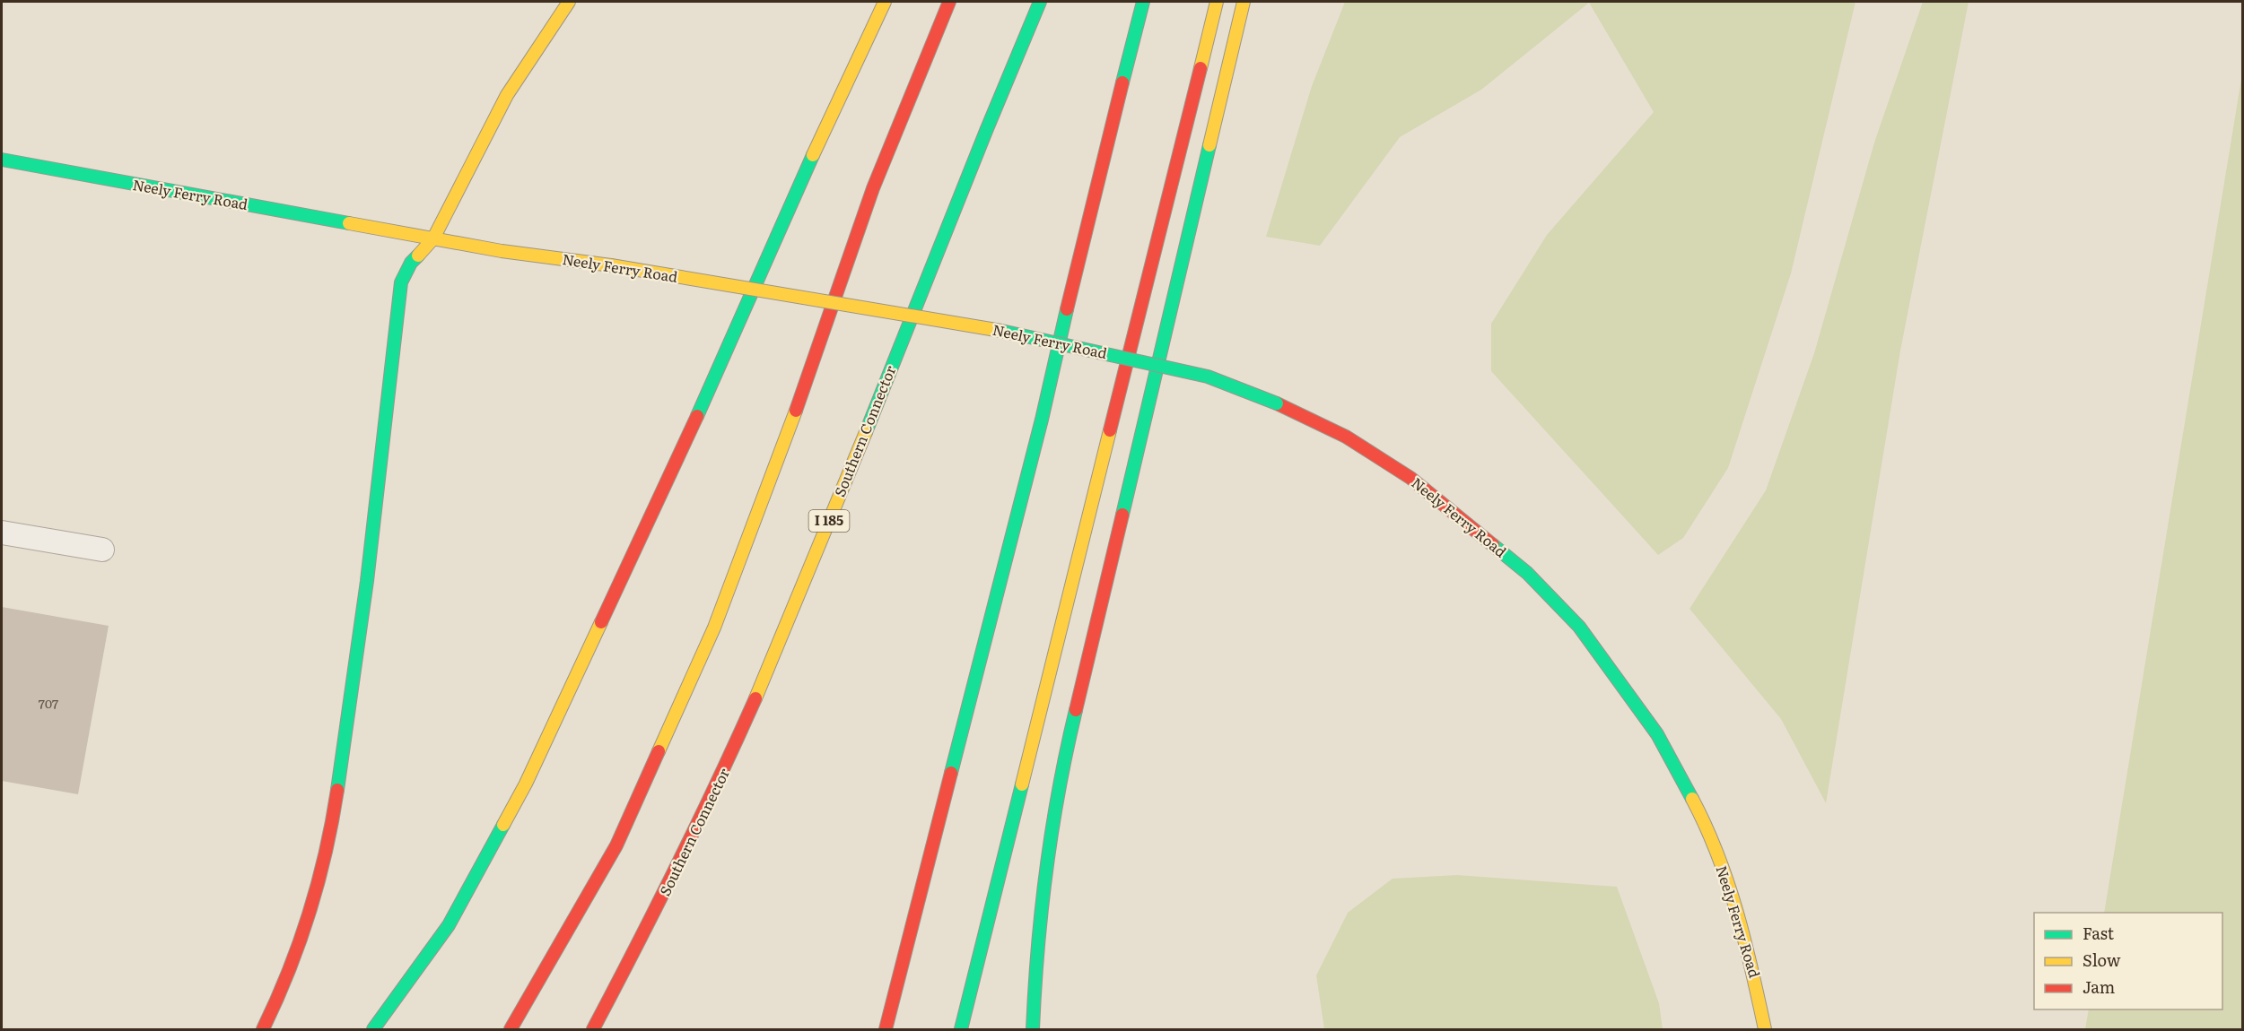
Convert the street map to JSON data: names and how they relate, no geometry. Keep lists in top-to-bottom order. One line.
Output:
{"streets":{"main road":["Neely Ferry Road","Southern Connector","I 185"]},"house_numbers":["707"],"legend":["Fast","Slow","Jam"]}
